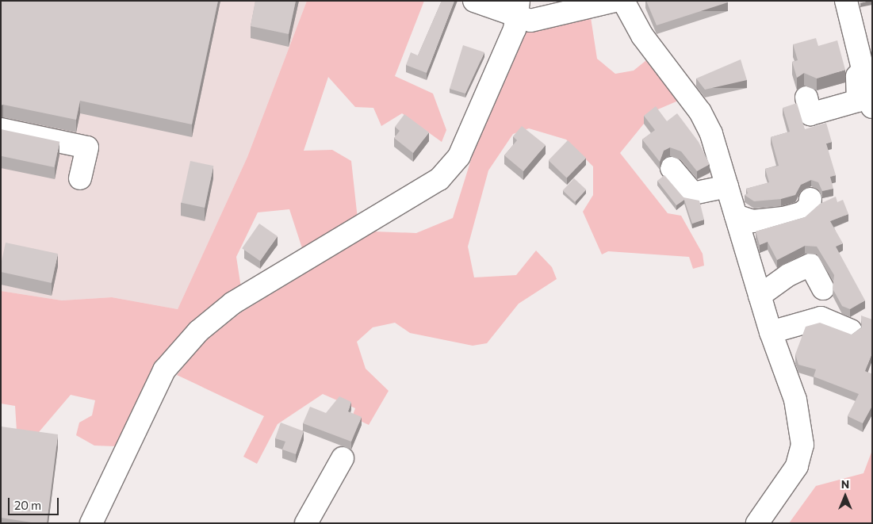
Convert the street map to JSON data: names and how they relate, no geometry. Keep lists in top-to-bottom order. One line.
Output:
{"scale_bar":"20 m","north":"top"}
